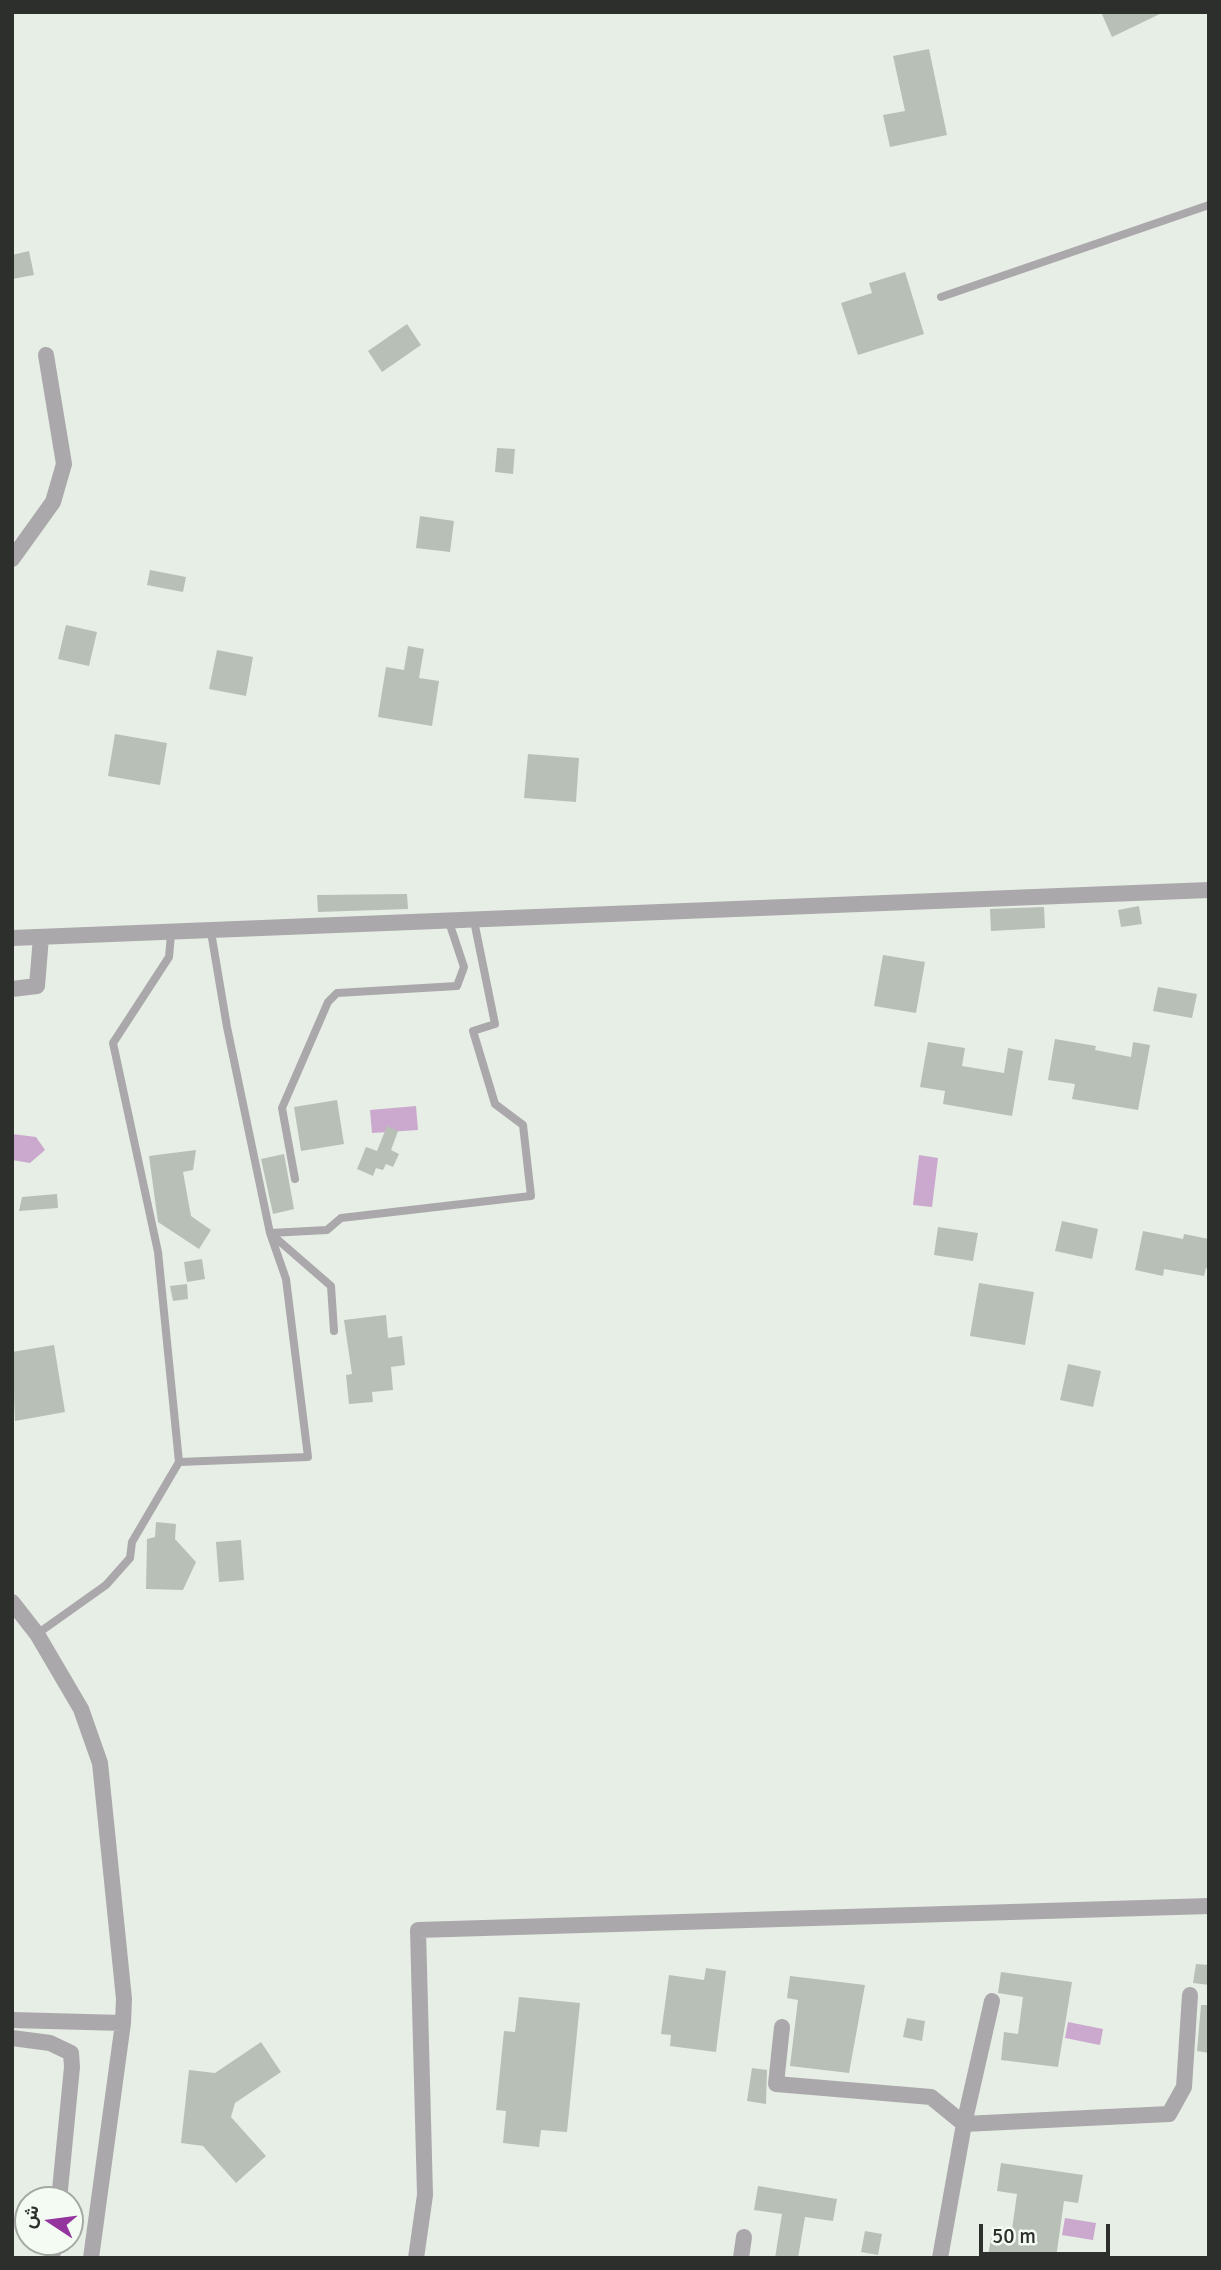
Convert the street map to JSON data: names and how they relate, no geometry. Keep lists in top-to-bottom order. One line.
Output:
{"scale_bar":"50 m","north":"left"}
